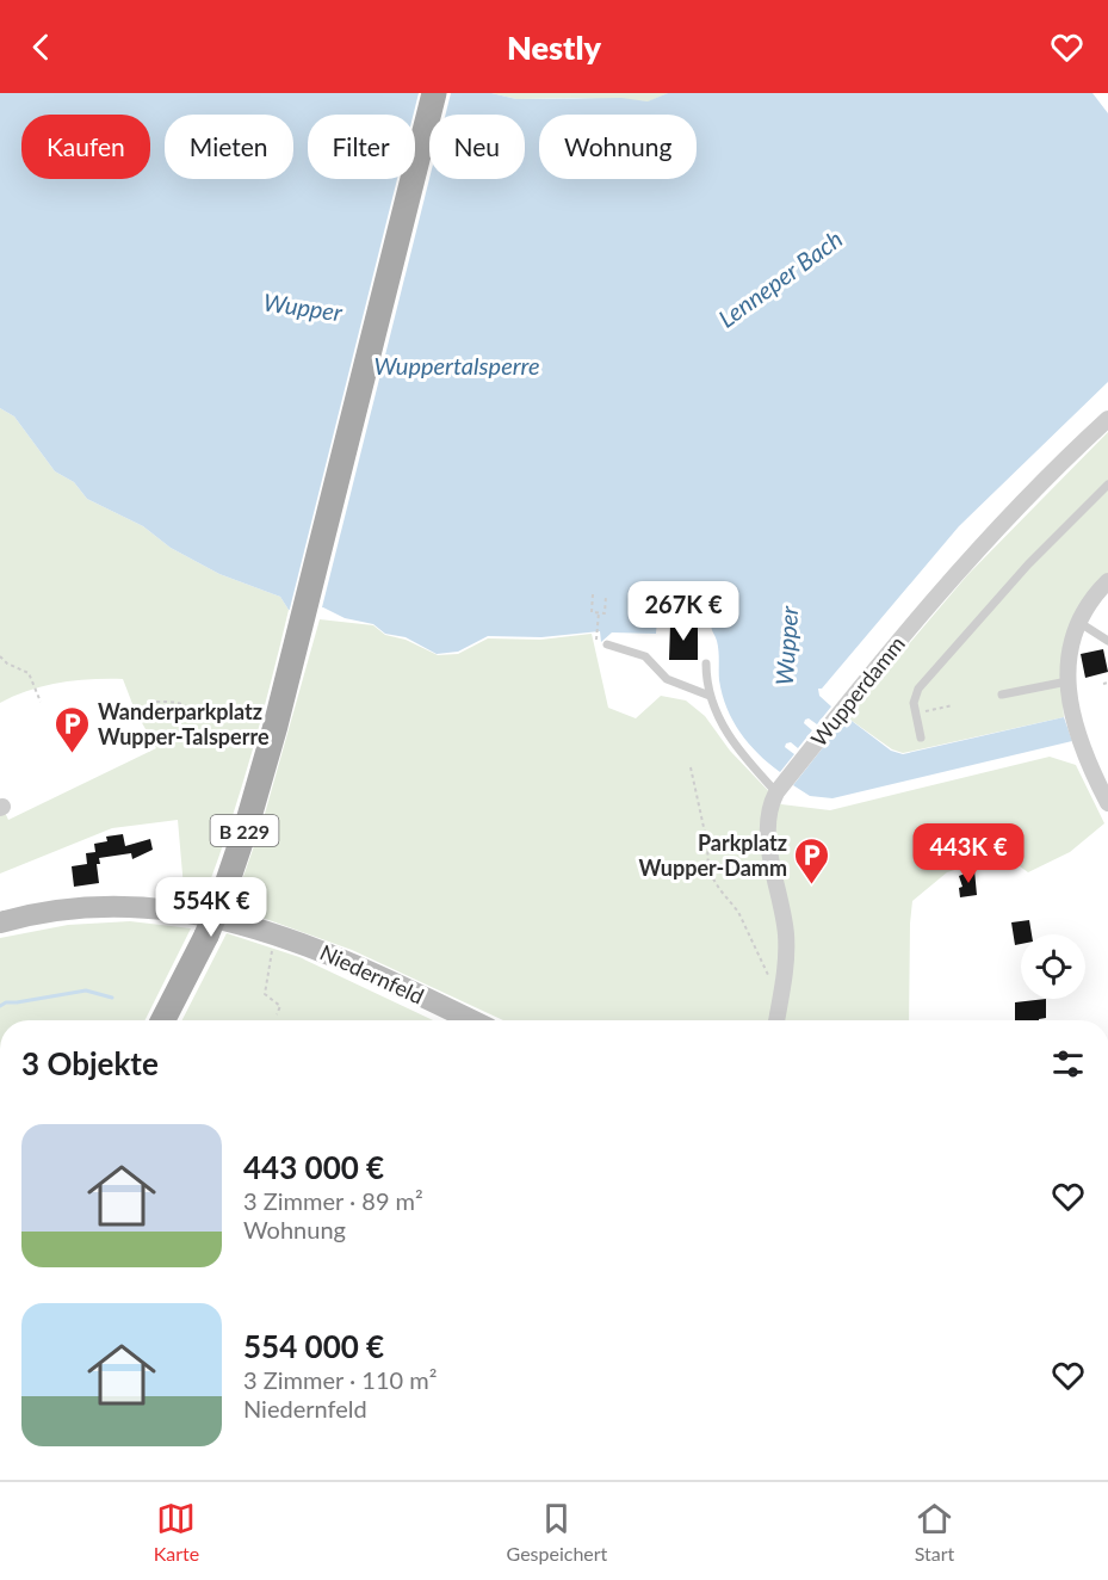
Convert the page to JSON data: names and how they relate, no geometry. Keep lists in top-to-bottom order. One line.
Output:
{"streets":{"main road":["B 229"],"street":["Wupperdamm","Niedernfeld"]},"water":["Lenneper Bach","Wupper","Wuppertalsperre"],"places":{"parking":["Wanderparkplatz Wupper-Talsperre","Parkplatz Wupper-Damm"]},"page":{"header":"Nestly","chip":["Kaufen","Mieten","Filter","Neu","Wohnung"],"price":["267K €","443K €","554K €"],"heading":"3 Objekte","list":[{"name":"443 000 €","note":"3 Zimmer · 89 m² · Wohnung"},{"name":"554 000 €","note":"3 Zimmer · 110 m² · Niedernfeld"}],"tabs":["Karte","Gespeichert","Start"]}}
